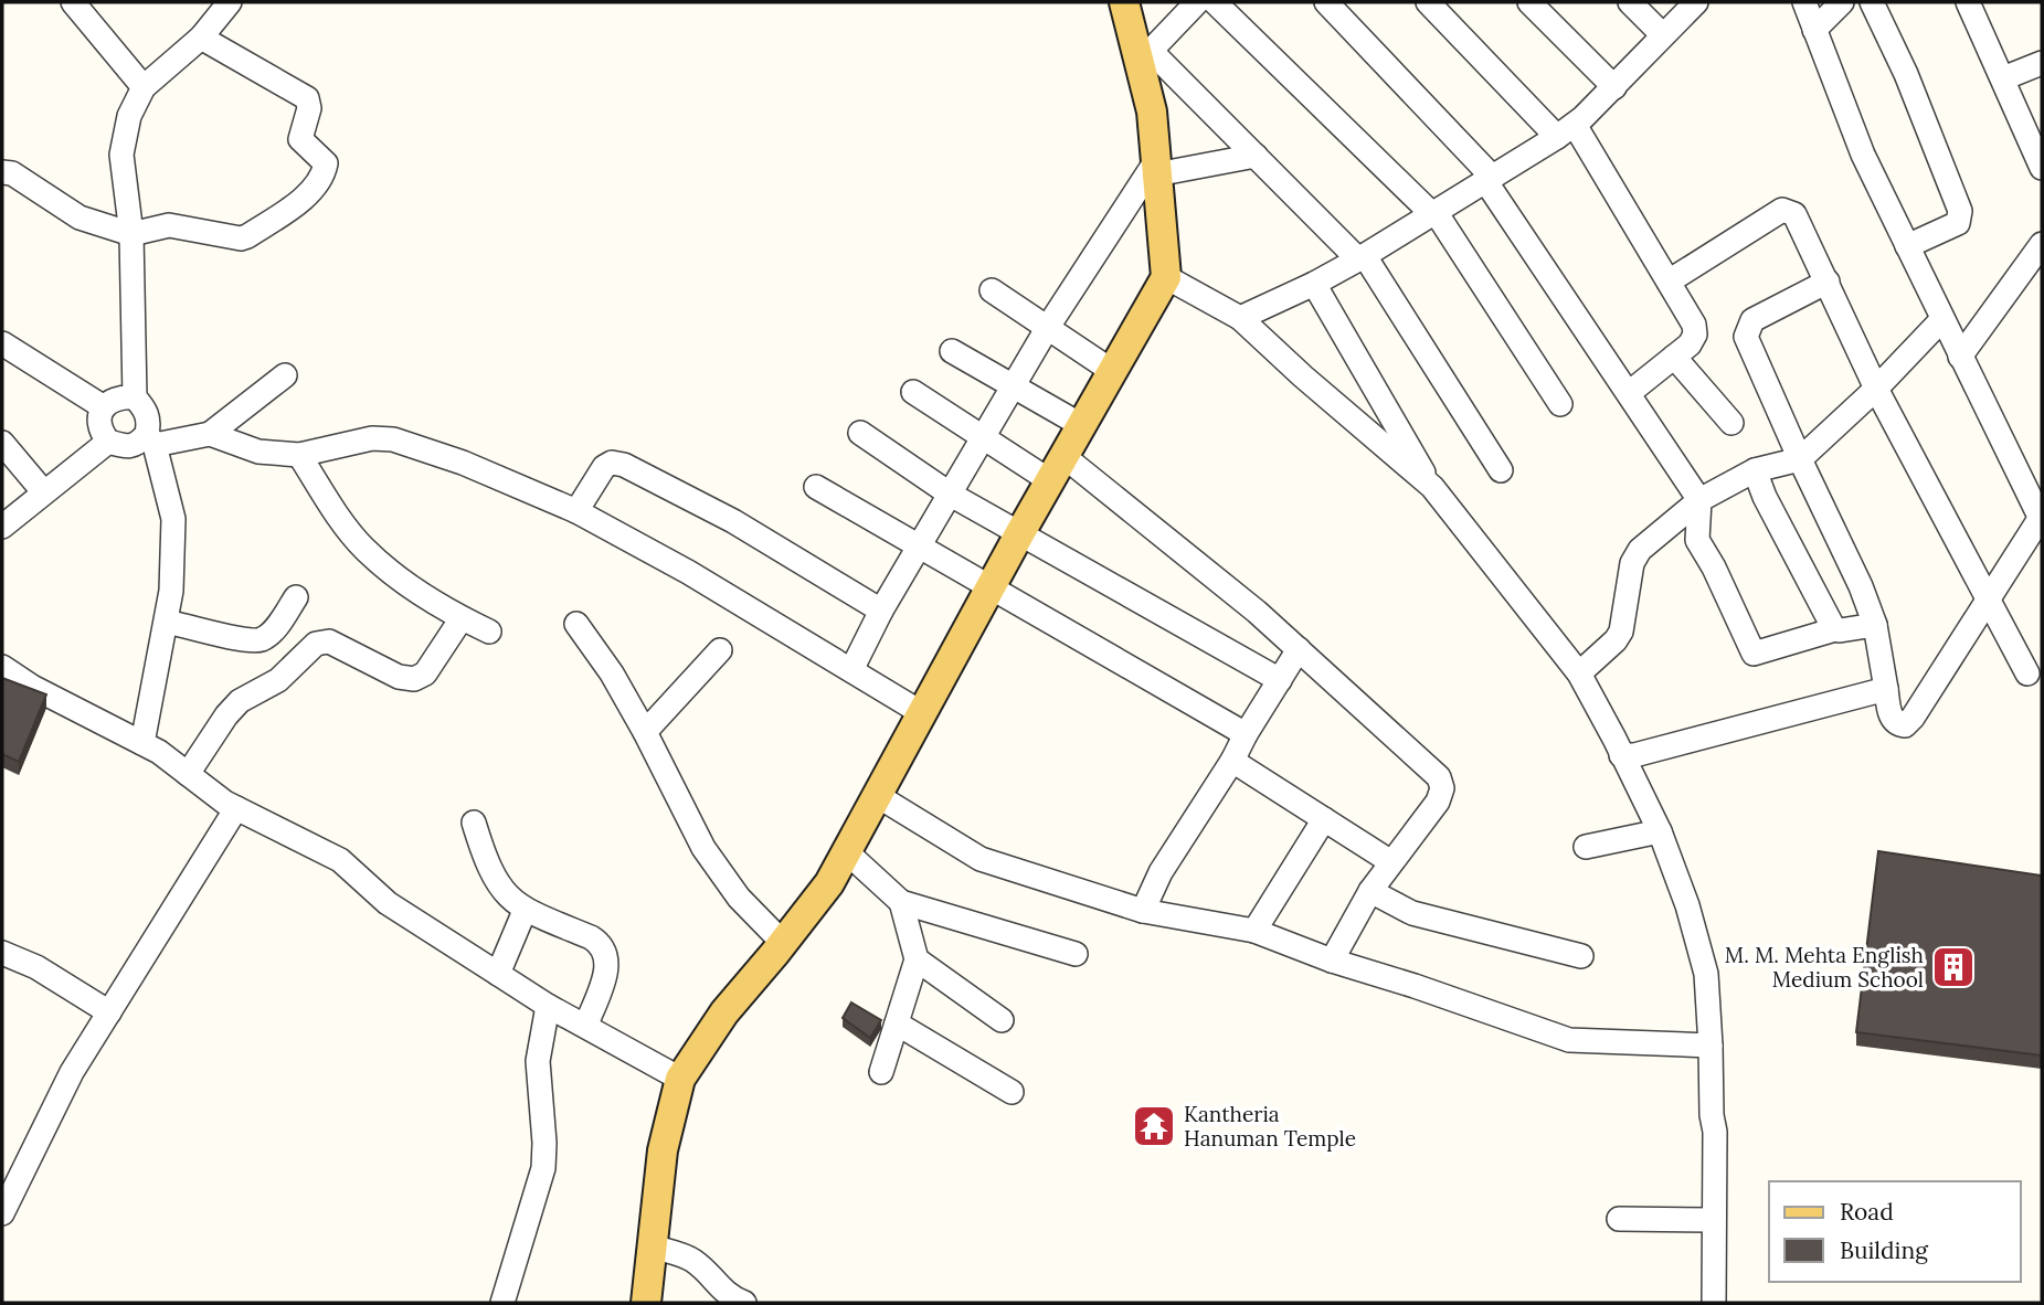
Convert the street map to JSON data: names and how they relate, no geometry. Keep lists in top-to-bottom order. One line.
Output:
{"places":{"building":["M. M. Mehta English Medium School"],"temple":["Kantheria Hanuman Temple"]},"legend":["Road","Building"]}
